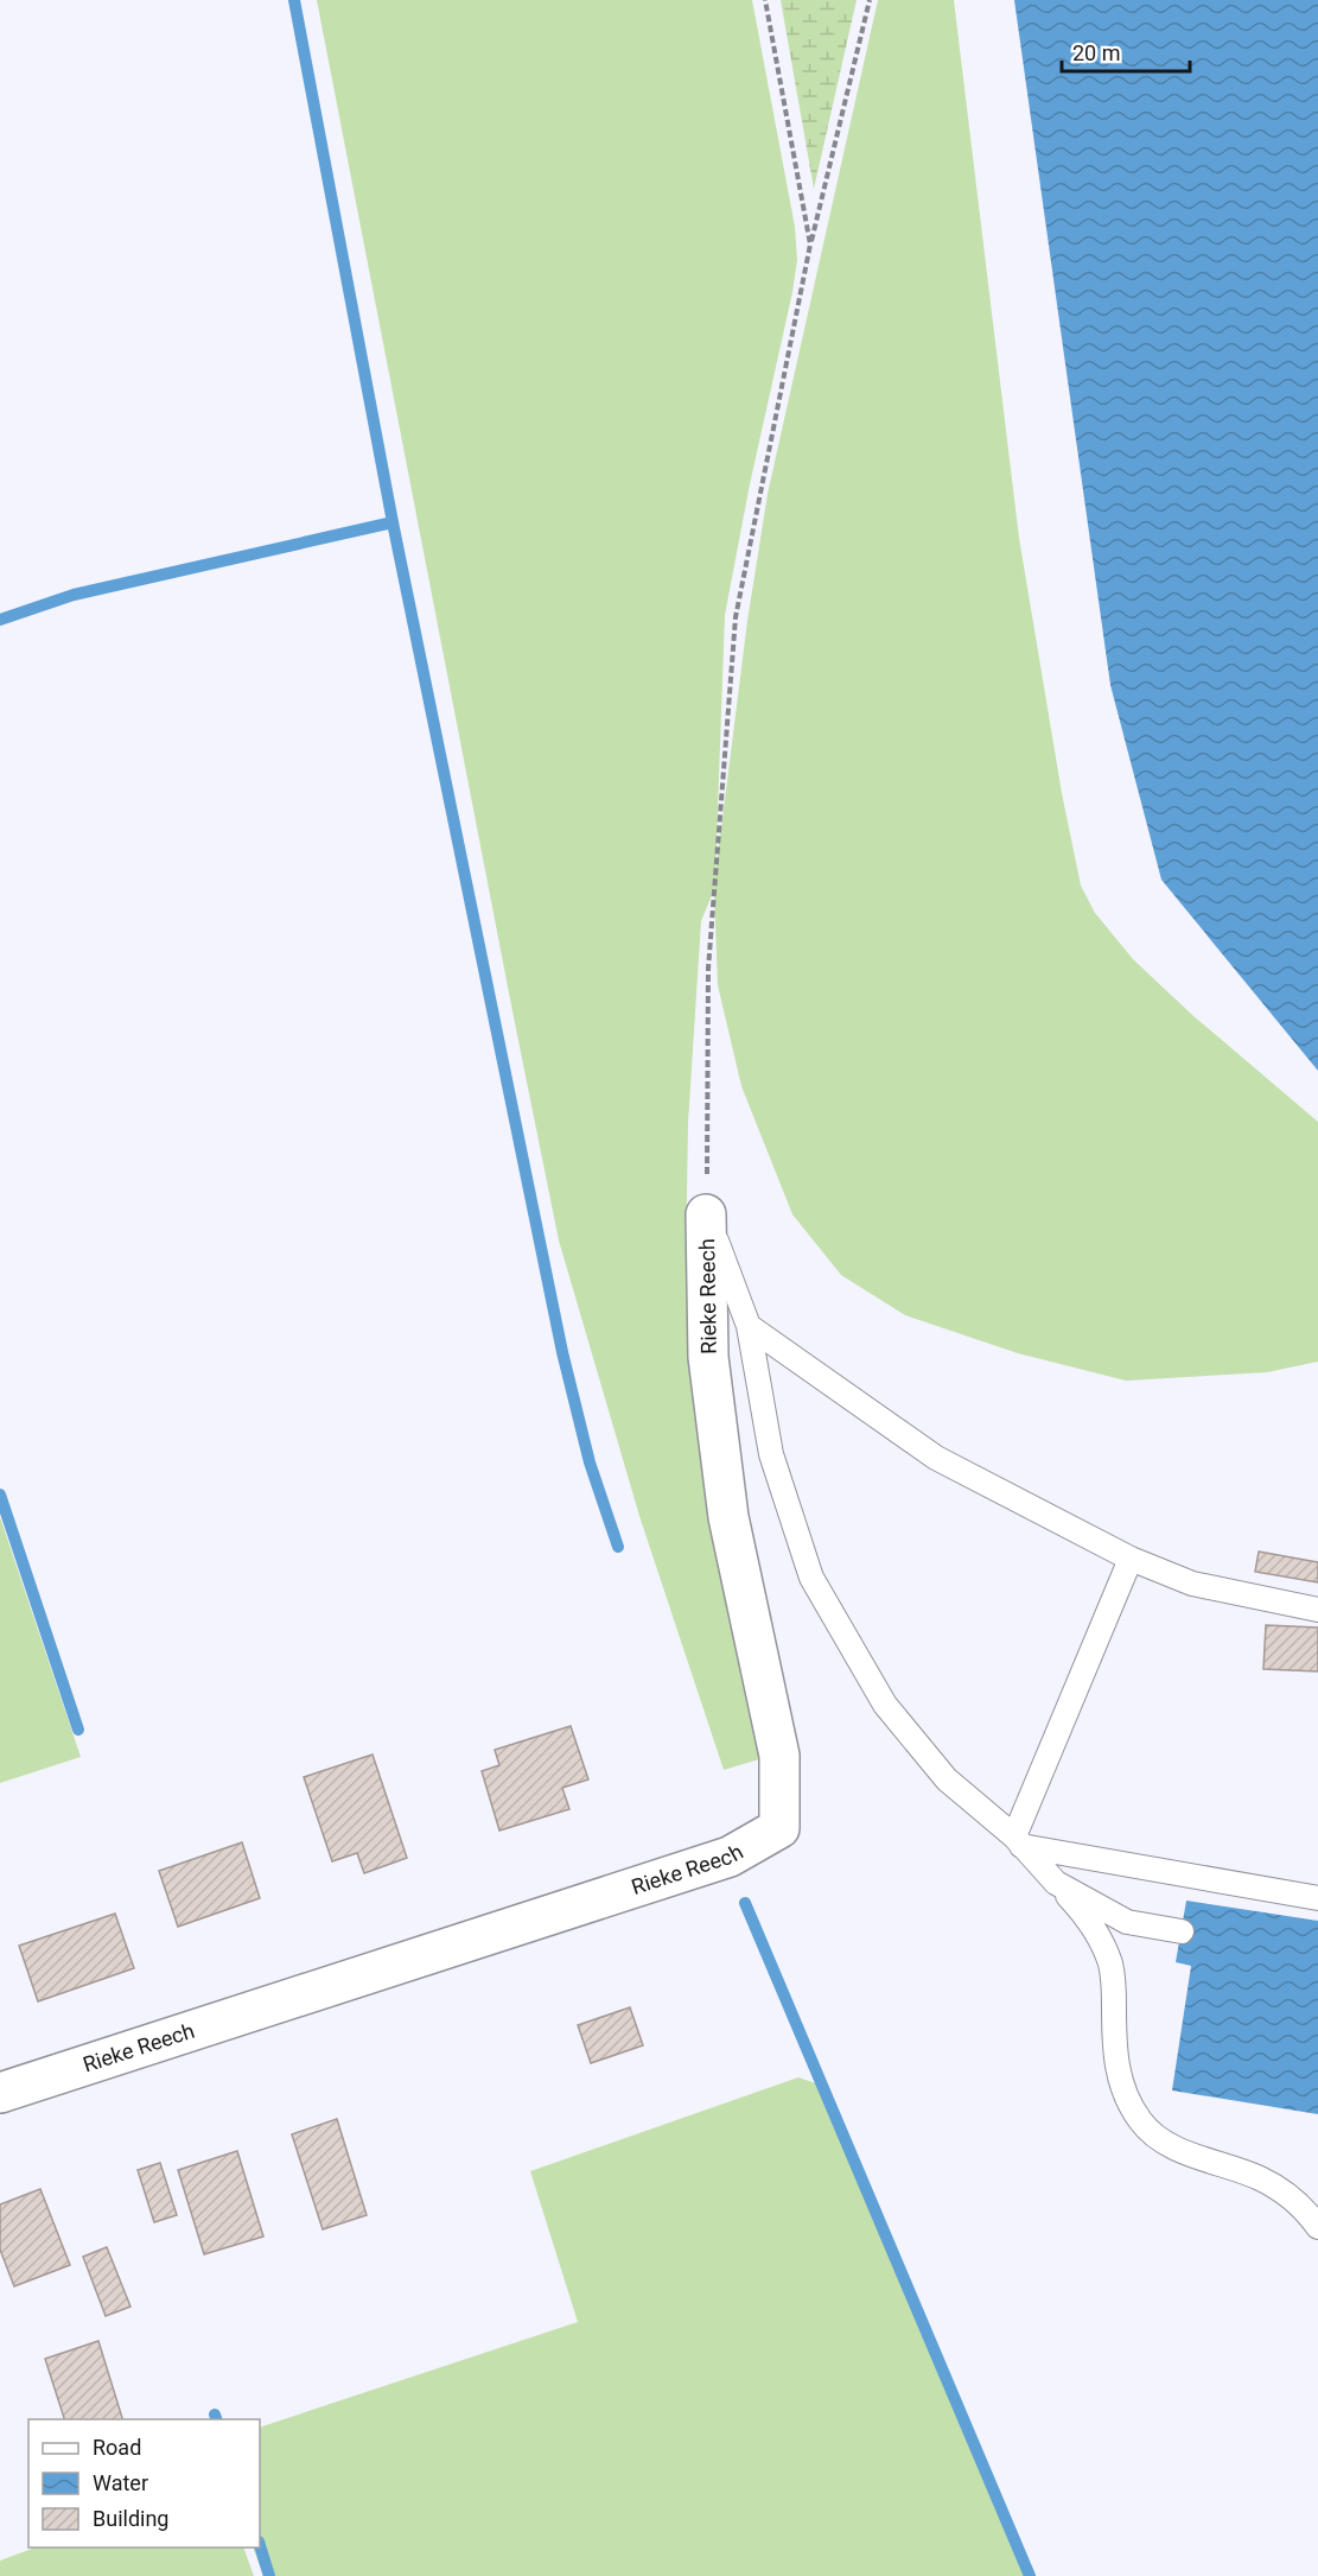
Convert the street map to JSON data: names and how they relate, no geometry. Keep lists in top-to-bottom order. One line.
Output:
{"streets":{"street":["Rieke Reech"]},"legend":["Road","Water","Building"],"scale_bar":"20 m"}
